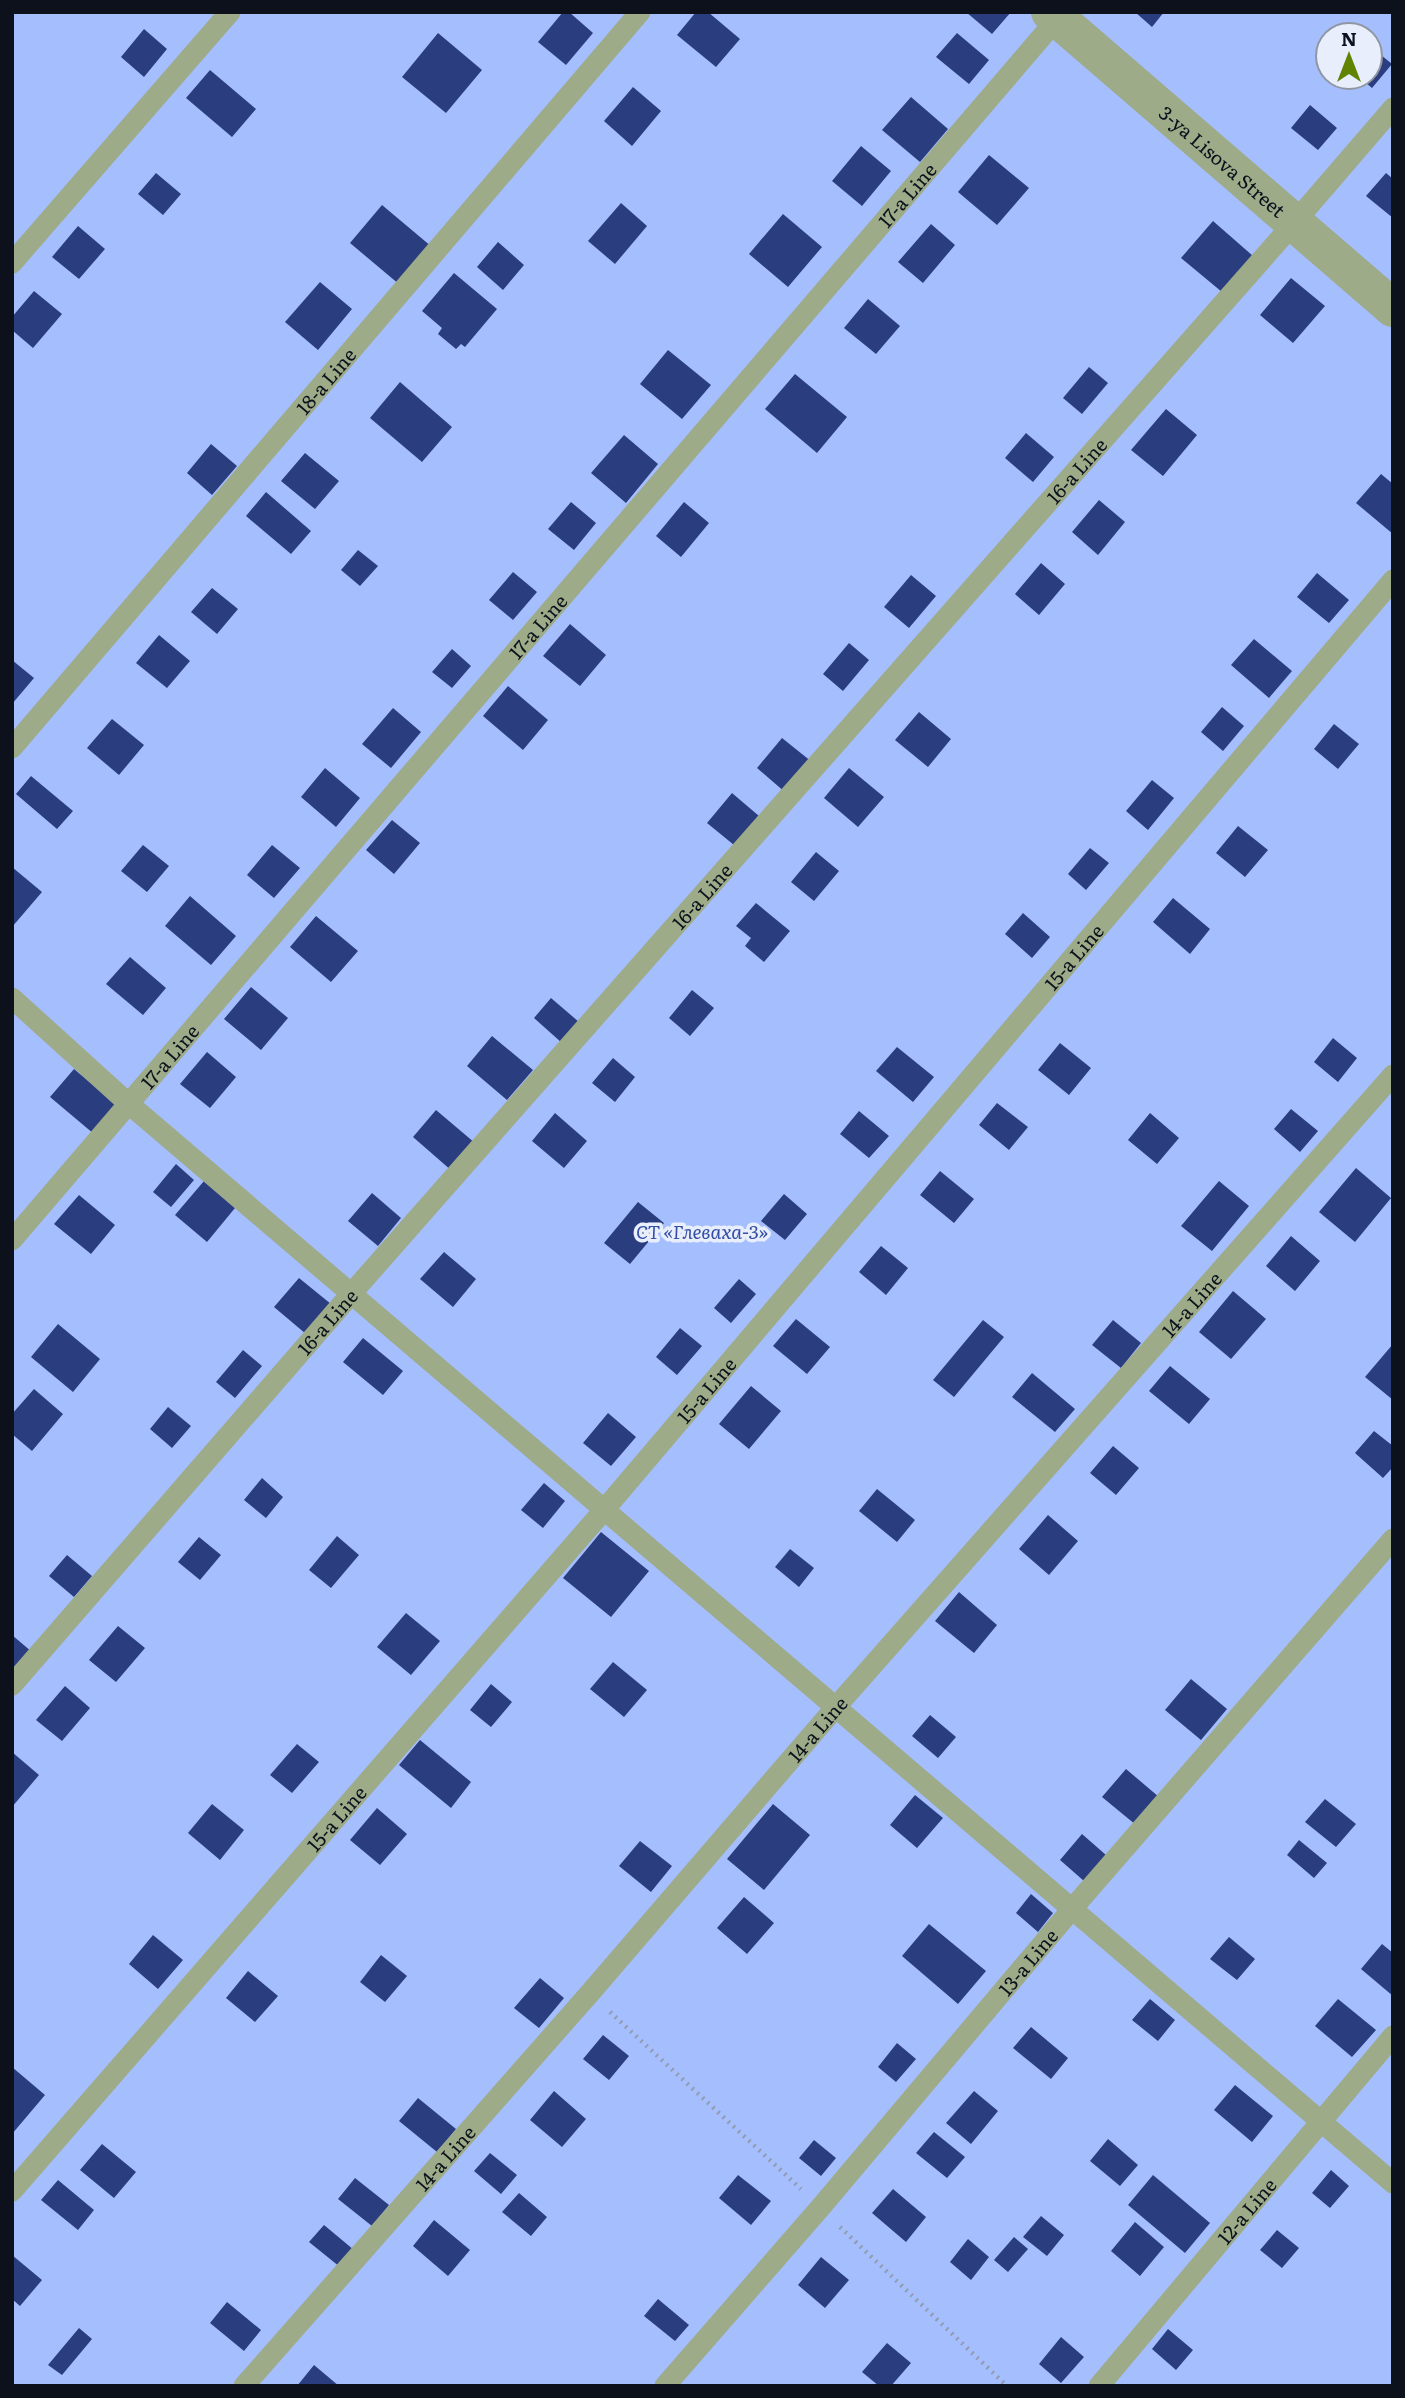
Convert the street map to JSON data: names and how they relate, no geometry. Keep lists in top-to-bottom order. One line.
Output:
{"streets":{"street":["3-ya Lisova Street"],"lane":["17-a Line","18-a Line","16-a Line","15-a Line","14-a Line","13-a Line","12-a Line"]},"crossings":[["3-ya Lisova Street","17-a Line"],["3-ya Lisova Street","16-a Line"]],"parks":["СТ «Глеваха-3»"],"north":"top"}
